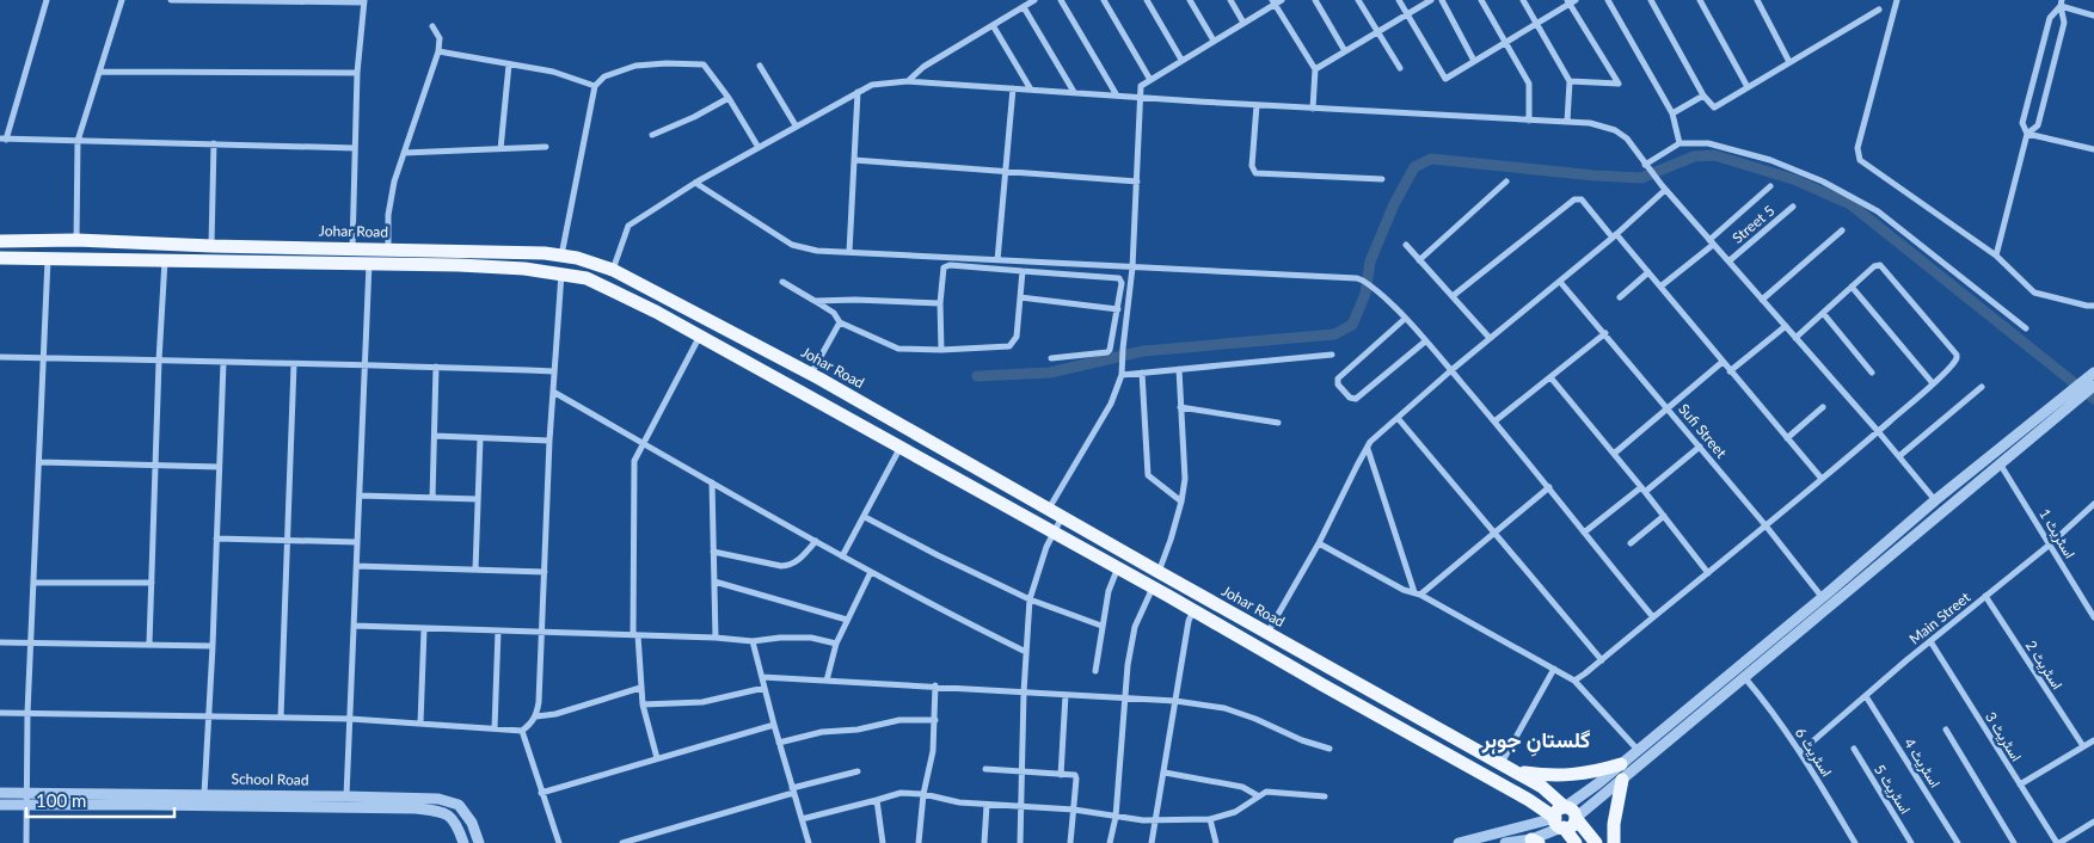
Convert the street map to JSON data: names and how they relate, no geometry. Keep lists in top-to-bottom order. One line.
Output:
{"streets":{"main road":["Johar Road"],"street":["Street 5","Sufi Street","اسٹریٹ 1","Main Street","اسٹریٹ 2","اسٹریٹ 3","اسٹریٹ 6","اسٹریٹ 4","School Road","اسٹریٹ 5"]},"crossings":[["اسٹریٹ 1","Main Street"],["Main Street","اسٹریٹ 2"],["Main Street","اسٹریٹ 3"],["Main Street","اسٹریٹ 6"],["Main Street","اسٹریٹ 4"]],"districts":["گلستانِ جوہر"],"scale_bar":"100 m"}
